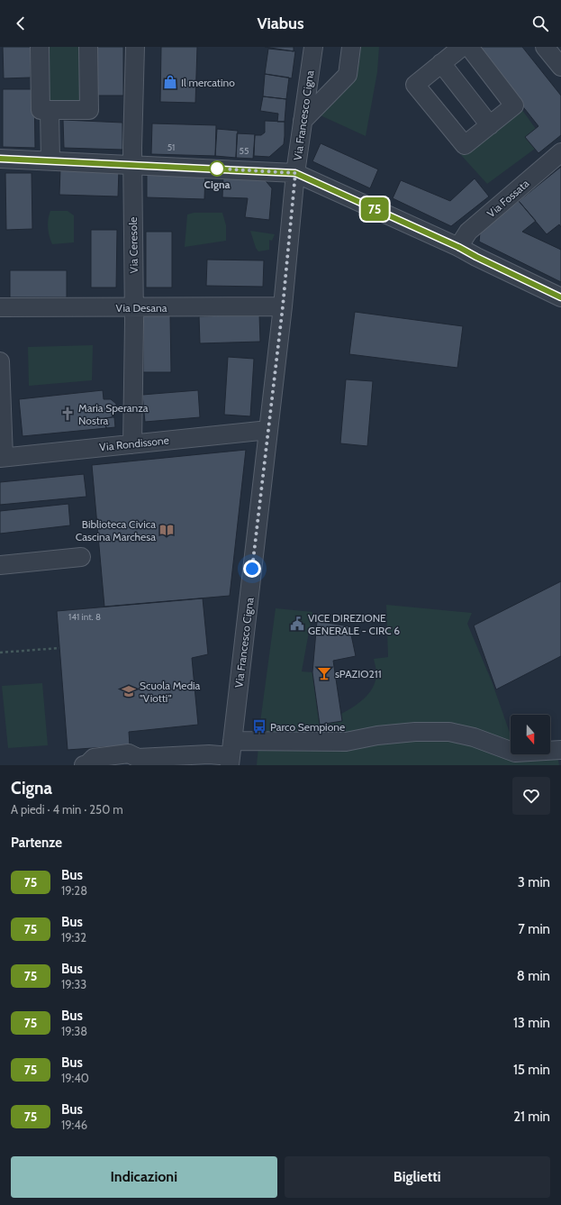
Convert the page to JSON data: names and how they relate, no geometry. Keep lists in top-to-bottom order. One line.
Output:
{"streets":{"street":["Via Francesco Cigna","Via Fossata","Via Ceresole","Via Desana","Via Rondissone"]},"crossings":[["Via Francesco Cigna","Via Desana"],["Via Francesco Cigna","Via Rondissone"],["Via Ceresole","Via Desana"],["Via Ceresole","Via Rondissone"]],"places":{"shop":["Il mercatino"],"other":["Cigna"],"church":["Maria Speranza Nostra"],"library":["Biblioteca Civica Cascina Marchesa"],"public building":["VICE DIREZIONE GENERALE - CIRC 6"],"bar":["sPAZIO211"],"school or university":["Scuola Media \"Viotti\""],"bus stop":["Parco Sempione"]},"lines":["bus line 75"],"house_numbers":["51","55","141 int. 8"],"north":"bottom","page":{"header":"Viabus","on_map":"75","heading":[["Cigna","A piedi · 4 min · 250 m"],"Partenze"],"list":[{"mark":"75","name":"Bus","note":"19:28","value":"3 min"},{"mark":"75","name":"Bus","note":"19:32","value":"7 min"},{"mark":"75","name":"Bus","note":"19:33","value":"8 min"},{"mark":"75","name":"Bus","note":"19:38","value":"13 min"},{"mark":"75","name":"Bus","note":"19:40","value":"15 min"},{"mark":"75","name":"Bus","note":"19:46","value":"21 min"}],"buttons":["Indicazioni","Biglietti"]}}
